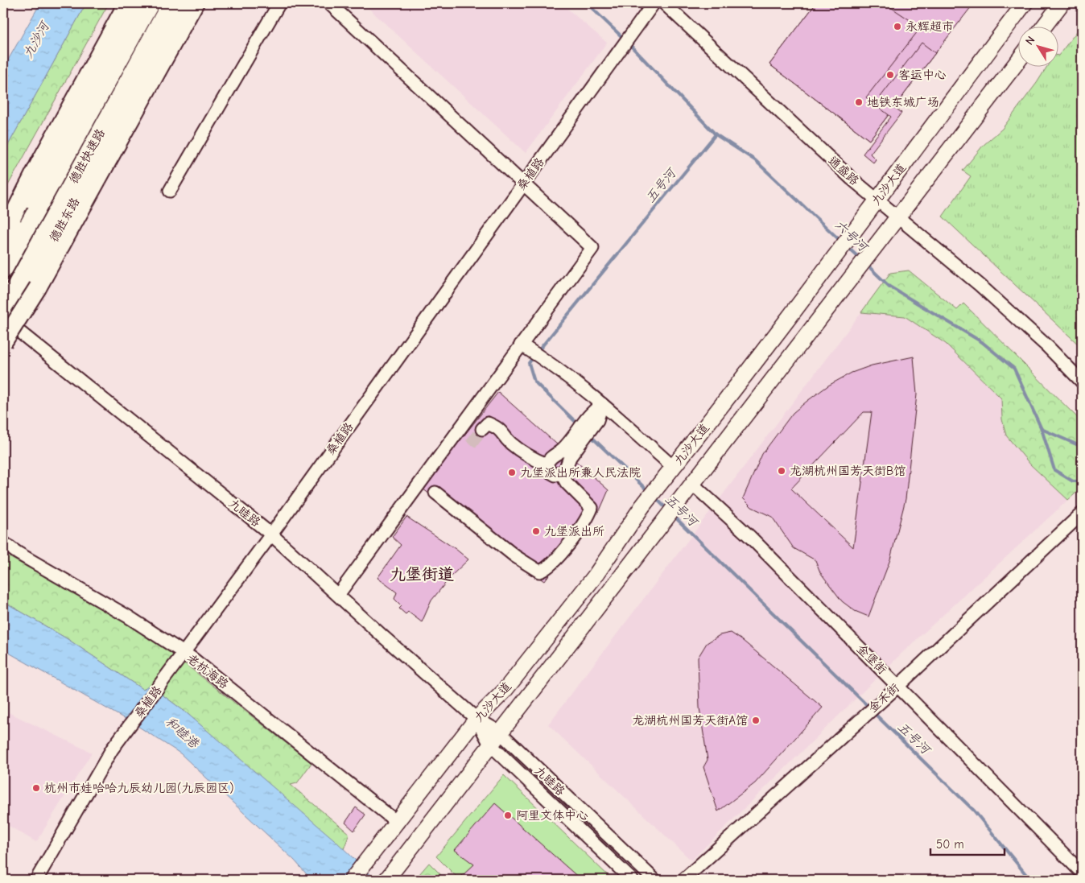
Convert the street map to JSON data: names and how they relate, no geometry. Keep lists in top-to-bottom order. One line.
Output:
{"streets":{"highway":["德胜快速路"],"main road":["九沙大道","德胜东路"],"street":["通盛路","桑植路","九睦路","金堡街","老杭海路","金禾街"]},"crossings":[["德胜快速路","德胜东路"],["德胜快速路","九睦路"],["通盛路","九沙大道"],["桑植路","九睦路"],["桑植路","老杭海路"],["九沙大道","九睦路"],["九沙大道","金堡街"],["九沙大道","老杭海路"],["德胜东路","九睦路"],["金堡街","金禾街"]],"districts":["九堡街道"],"water":["九沙河","五号河","六号河","和睦港"],"places":["永辉超市","客运中心","地铁东城广场","龙湖杭州国芳天街B馆","九堡派出所兼人民法院","九堡派出所","龙湖杭州国芳天街A馆","杭州市娃哈哈九辰幼儿园(九辰园区)","阿里文体中心"],"scale_bar":"50 m","north":"top left"}
